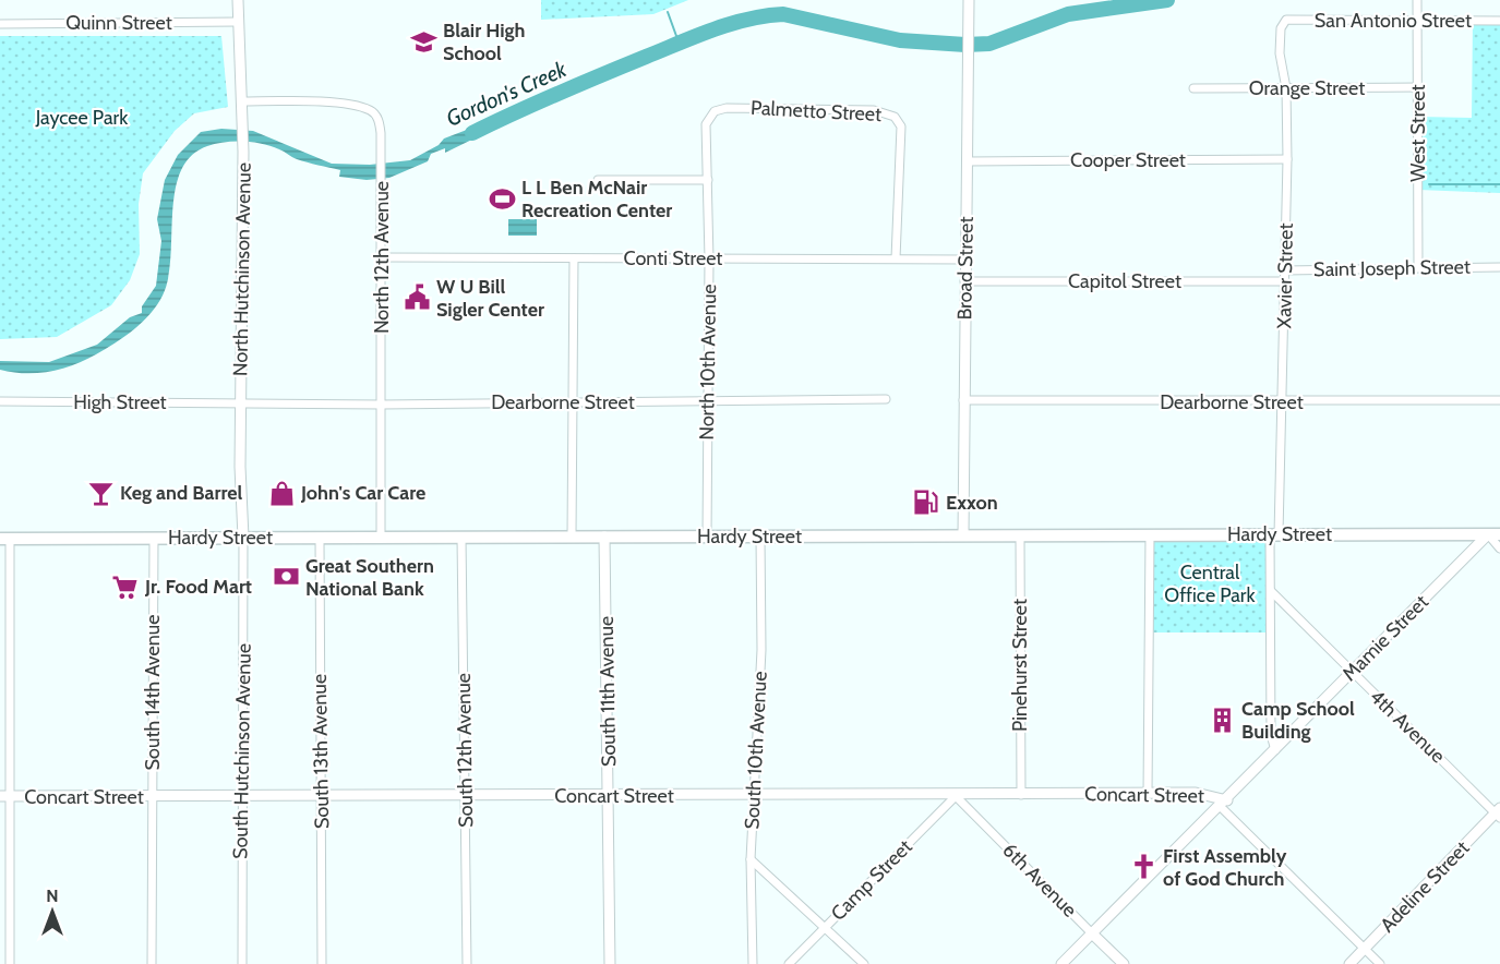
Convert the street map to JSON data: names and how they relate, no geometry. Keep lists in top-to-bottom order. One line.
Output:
{"streets":{"main road":["Hardy Street"],"street":["San Antonio Street","Quinn Street","Orange Street","Palmetto Street","West Street","Cooper Street","North 12th Avenue","Conti Street","Broad Street","Saint Joseph Street","North Hutchinson Avenue","Xavier Street","Capitol Street","North 10th Avenue","High Street","Dearborne Street","Mamie Street","Pinehurst Street","South 11th Avenue","South 14th Avenue","4th Avenue","South 12th Avenue","South 10th Avenue","South Hutchinson Avenue","South 13th Avenue","Concart Street","Camp Street","6th Avenue","Adeline Street"]},"crossings":[["San Antonio Street","West Street"],["San Antonio Street","Xavier Street"],["Quinn Street","North Hutchinson Avenue"],["Orange Street","West Street"],["Orange Street","Xavier Street"],["Palmetto Street","Conti Street"],["Palmetto Street","North 10th Avenue"],["West Street","Saint Joseph Street"],["Cooper Street","Broad Street"],["Cooper Street","Xavier Street"],["North 12th Avenue","Conti Street"],["North 12th Avenue","North Hutchinson Avenue"],["North 12th Avenue","Dearborne Street"],["North 12th Avenue","Hardy Street"],["Conti Street","Broad Street"],["Conti Street","North 10th Avenue"],["Broad Street","Capitol Street"],["Broad Street","Dearborne Street"],["Broad Street","Hardy Street"],["Saint Joseph Street","Xavier Street"],["North Hutchinson Avenue","High Street"],["North Hutchinson Avenue","Dearborne Street"],["North Hutchinson Avenue","Hardy Street"],["North Hutchinson Avenue","South Hutchinson Avenue"],["Xavier Street","Capitol Street"],["Xavier Street","Dearborne Street"],["Xavier Street","Hardy Street"],["North 10th Avenue","Dearborne Street"],["North 10th Avenue","Hardy Street"],["High Street","Dearborne Street"],["Hardy Street","Mamie Street"],["Hardy Street","Pinehurst Street"],["Hardy Street","South 11th Avenue"],["Hardy Street","South 14th Avenue"],["Hardy Street","South 12th Avenue"],["Hardy Street","South 10th Avenue"],["Hardy Street","South Hutchinson Avenue"],["Hardy Street","South 13th Avenue"],["Mamie Street","4th Avenue"],["Mamie Street","Concart Street"],["Mamie Street","6th Avenue"],["Pinehurst Street","Concart Street"],["South 11th Avenue","Concart Street"],["South 14th Avenue","Concart Street"],["4th Avenue","Adeline Street"],["South 12th Avenue","Concart Street"],["South 10th Avenue","Concart Street"],["South Hutchinson Avenue","Concart Street"],["South 13th Avenue","Concart Street"],["Concart Street","Camp Street"],["Concart Street","6th Avenue"],["Camp Street","6th Avenue"]],"water":["Gordon's Creek"],"parks":["Jaycee Park","Central Office Park"],"places":{"school or university":["Blair High School"],"sports":["L L Ben McNair Recreation Center"],"public building":["W U Bill Sigler Center"],"bar":["Keg and Barrel"],"shop":["John's Car Care"],"fuel station":["Exxon"],"bank":["Great Southern National Bank"],"supermarket":["Jr. Food Mart"],"building":["Camp School Building"],"church":["First Assembly of God Church"]},"north":"top"}
